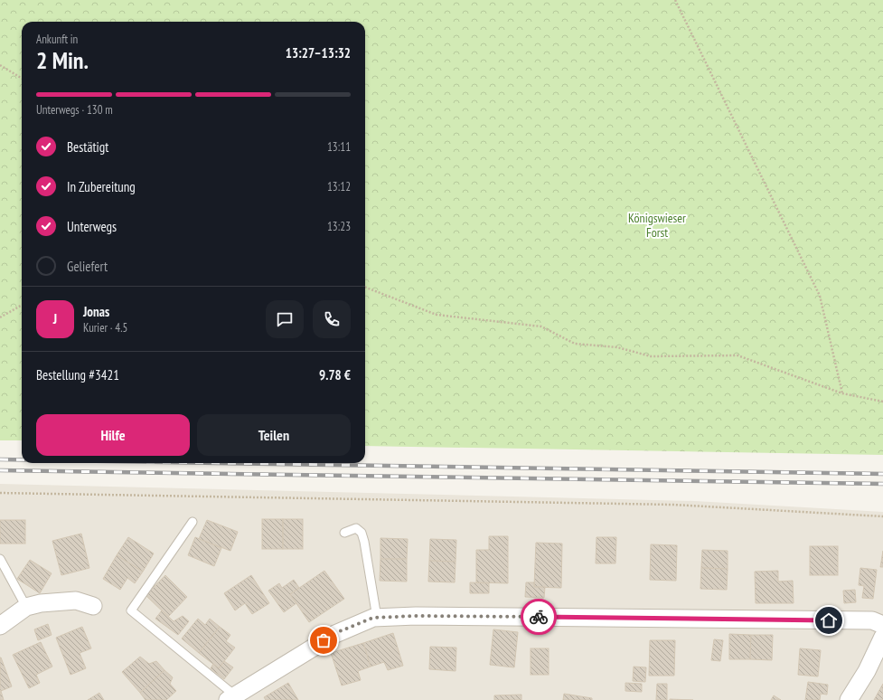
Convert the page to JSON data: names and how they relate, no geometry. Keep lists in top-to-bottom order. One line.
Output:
{"parks":["Königswieser Forst"],"page":{"heading":["2 Min.","Ankunft in","13:27–13:32"],"panel":["Jonas","Kurier · 4.5","Bestellung #3421","9.78 €"],"bar":"Unterwegs · 130 m","list":[["Bestätigt","13:11"],["In Zubereitung","13:12"],["Unterwegs","13:23"],"Geliefert"],"round":"J","buttons":["Hilfe","Teilen"]}}
